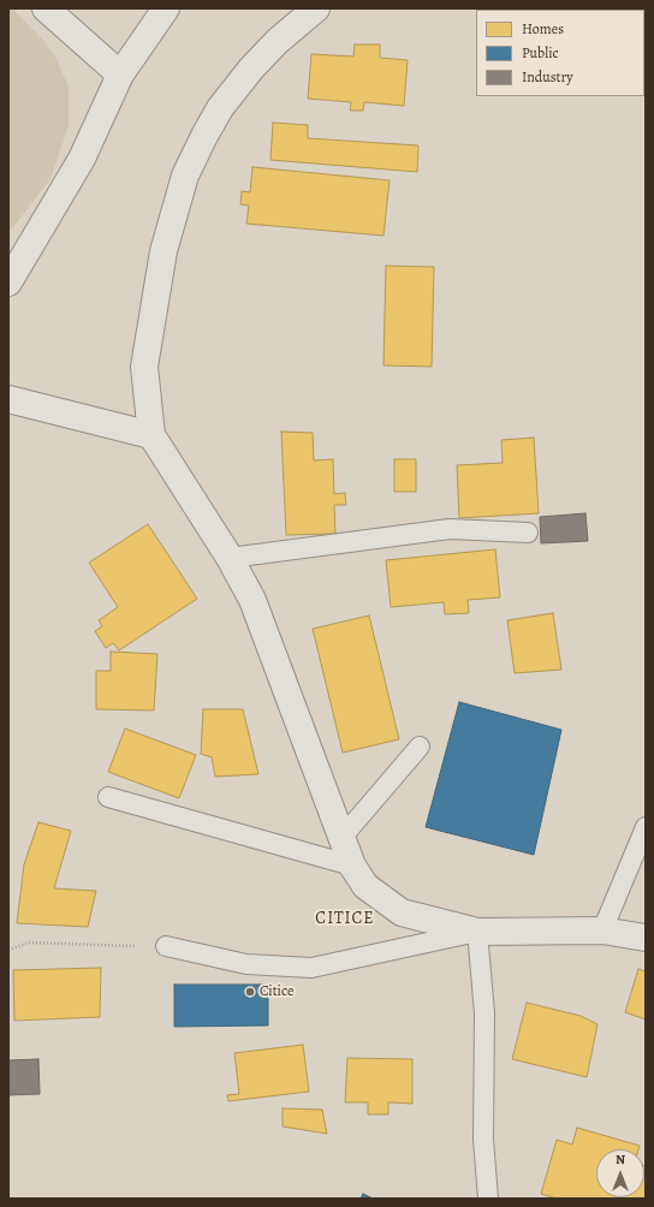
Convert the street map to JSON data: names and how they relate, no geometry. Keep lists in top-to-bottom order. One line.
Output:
{"districts":["CITICE"],"places":["Citice"],"legend":["Homes","Public","Industry"],"north":"top"}
